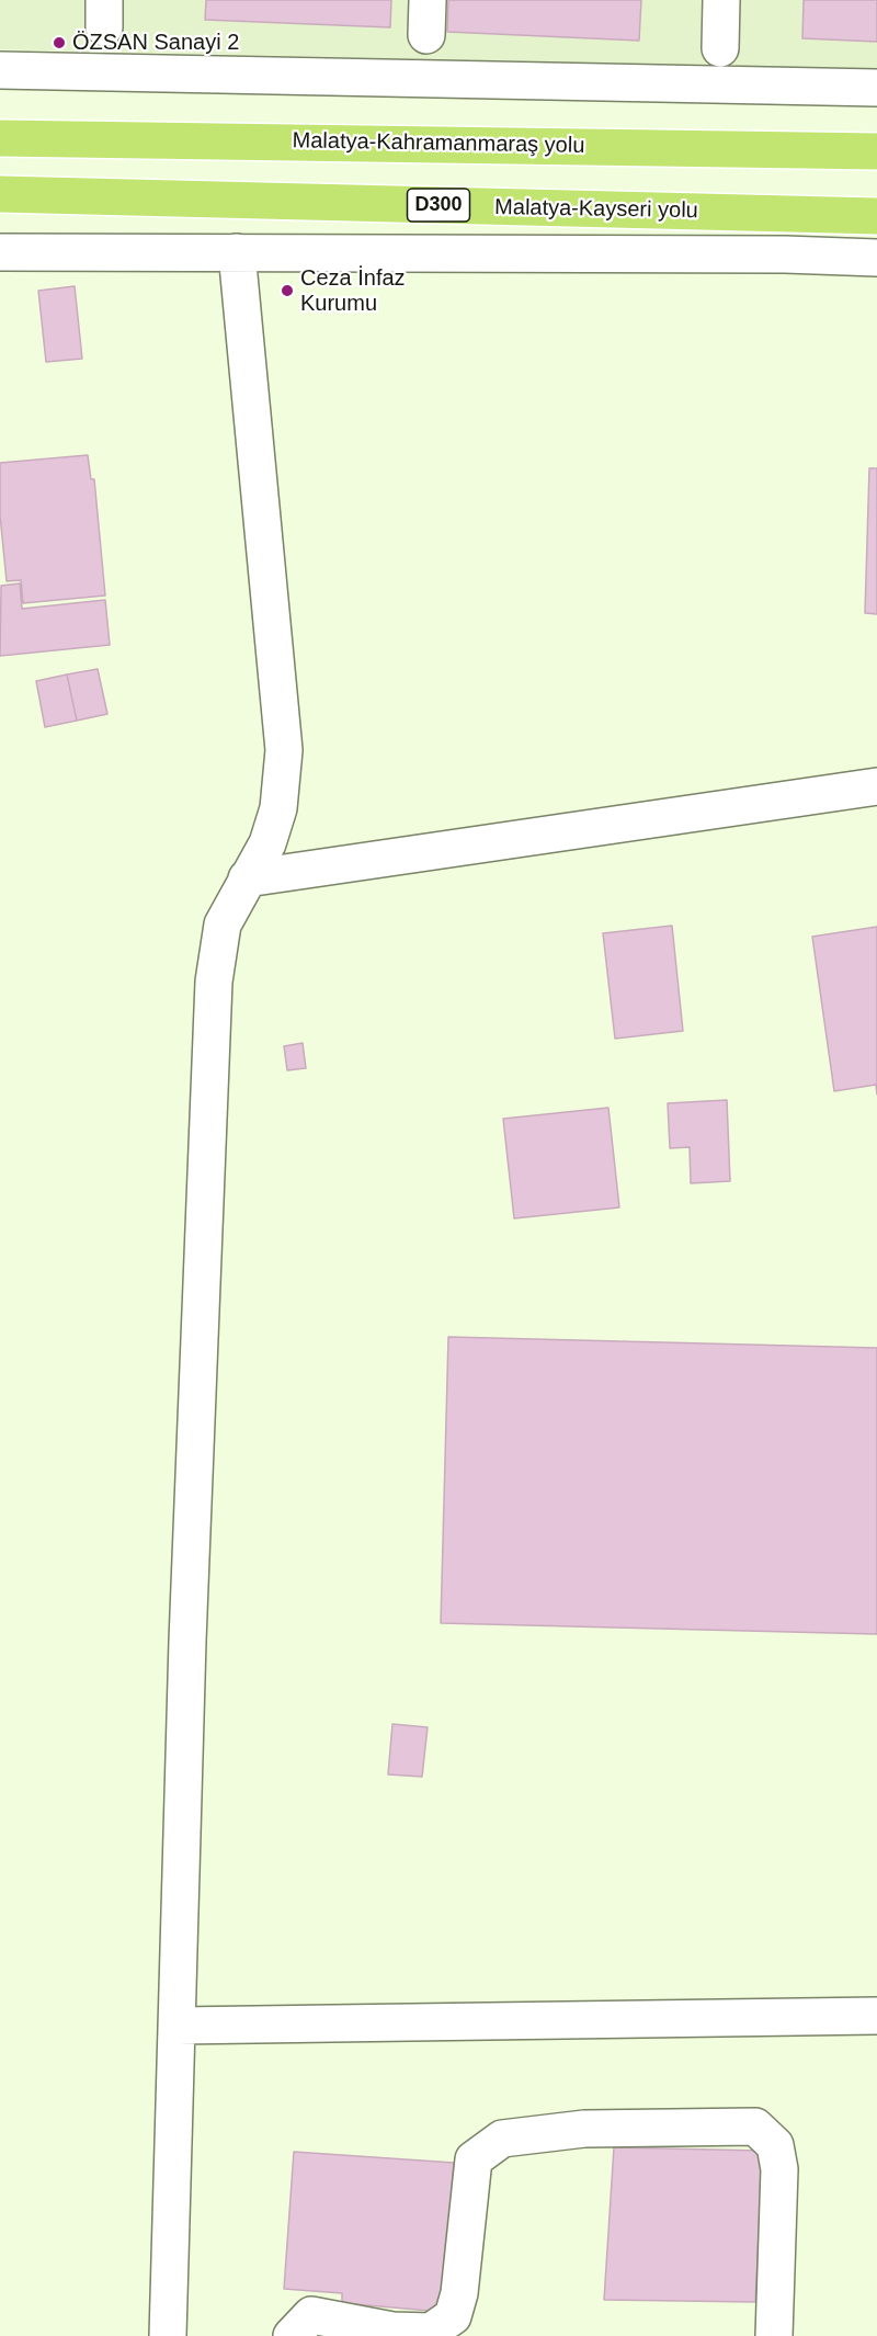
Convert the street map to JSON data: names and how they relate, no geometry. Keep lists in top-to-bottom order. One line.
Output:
{"streets":{"highway":["Malatya-Kahramanmaraş yolu","D300","Malatya-Kayseri yolu"]},"places":["ÖZSAN Sanayi 2","Ceza İnfaz Kurumu"]}
